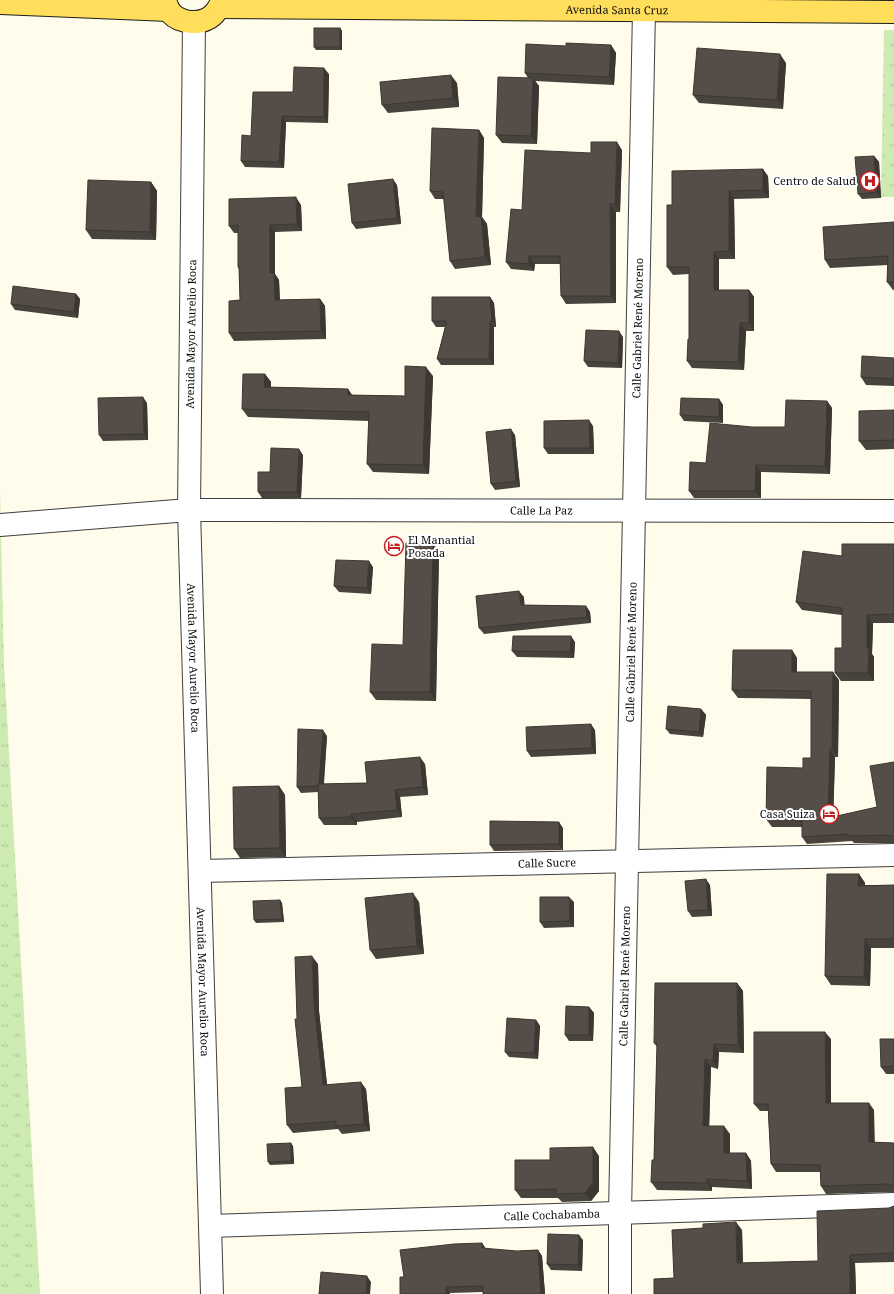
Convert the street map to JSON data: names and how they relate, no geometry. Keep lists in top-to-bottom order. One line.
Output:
{"streets":{"main road":["Avenida Santa Cruz"],"street":["Calle Gabriel René Moreno","Avenida Mayor Aurelio Roca","Calle La Paz","Calle Sucre","Calle Cochabamba"]},"crossings":[["Avenida Santa Cruz","Calle Gabriel René Moreno"],["Avenida Santa Cruz","Avenida Mayor Aurelio Roca"],["Calle Gabriel René Moreno","Calle La Paz"],["Calle Gabriel René Moreno","Calle Sucre"],["Calle Gabriel René Moreno","Calle Cochabamba"],["Avenida Mayor Aurelio Roca","Calle La Paz"],["Avenida Mayor Aurelio Roca","Calle Sucre"],["Avenida Mayor Aurelio Roca","Calle Cochabamba"]],"places":{"hospital":["Centro de Salud"],"hotel":["El Manantial Posada","Casa Suiza"]}}
